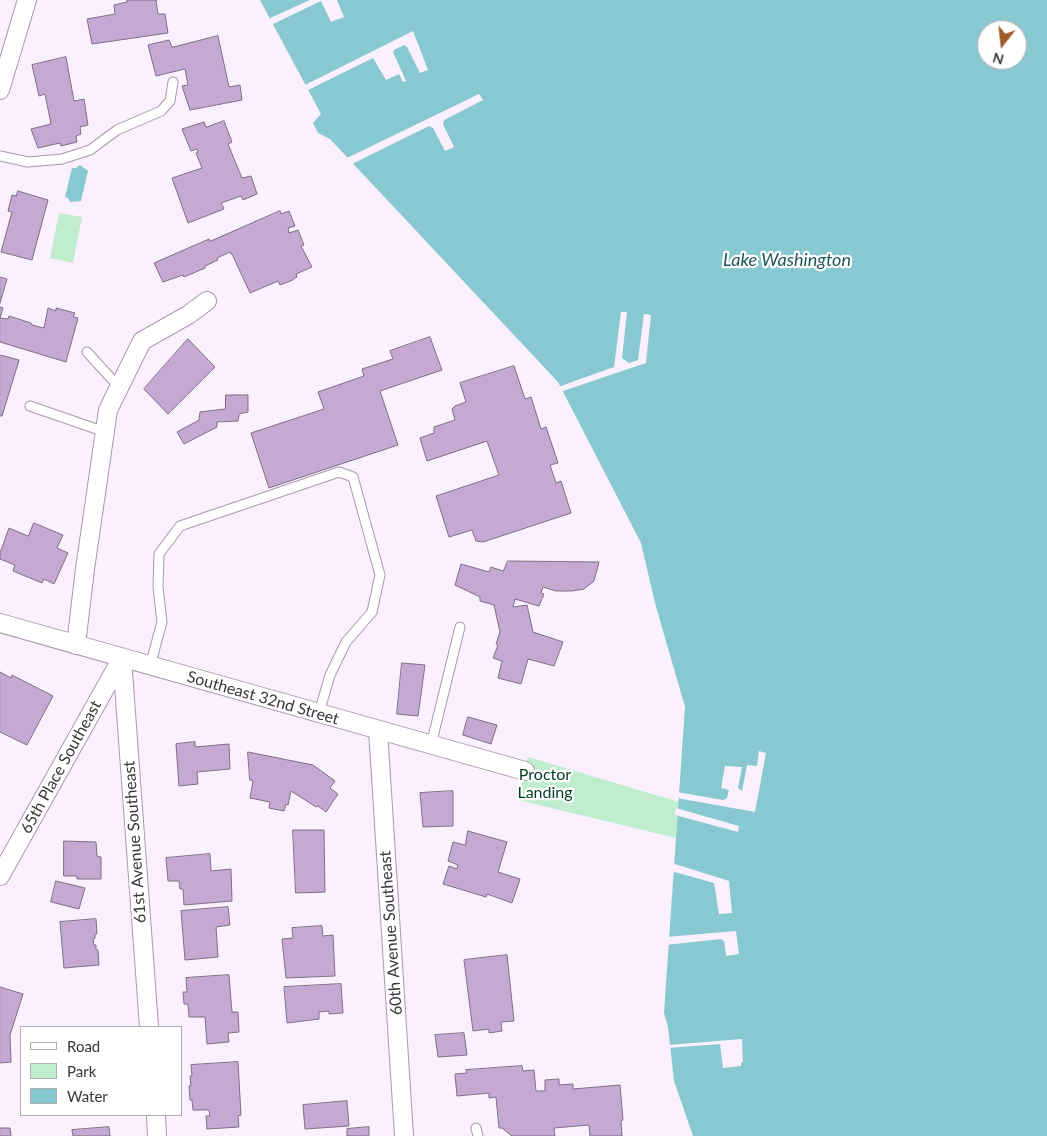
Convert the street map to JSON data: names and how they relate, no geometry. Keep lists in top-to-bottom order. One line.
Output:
{"streets":{"street":["Southeast 32nd Street","65th Place Southeast","61st Avenue Southeast","60th Avenue Southeast"]},"crossings":[["Southeast 32nd Street","65th Place Southeast"],["Southeast 32nd Street","61st Avenue Southeast"],["Southeast 32nd Street","60th Avenue Southeast"],["65th Place Southeast","61st Avenue Southeast"]],"water":["Lake Washington"],"parks":["Proctor Landing"],"legend":["Road","Park","Water"],"north":"bottom"}
